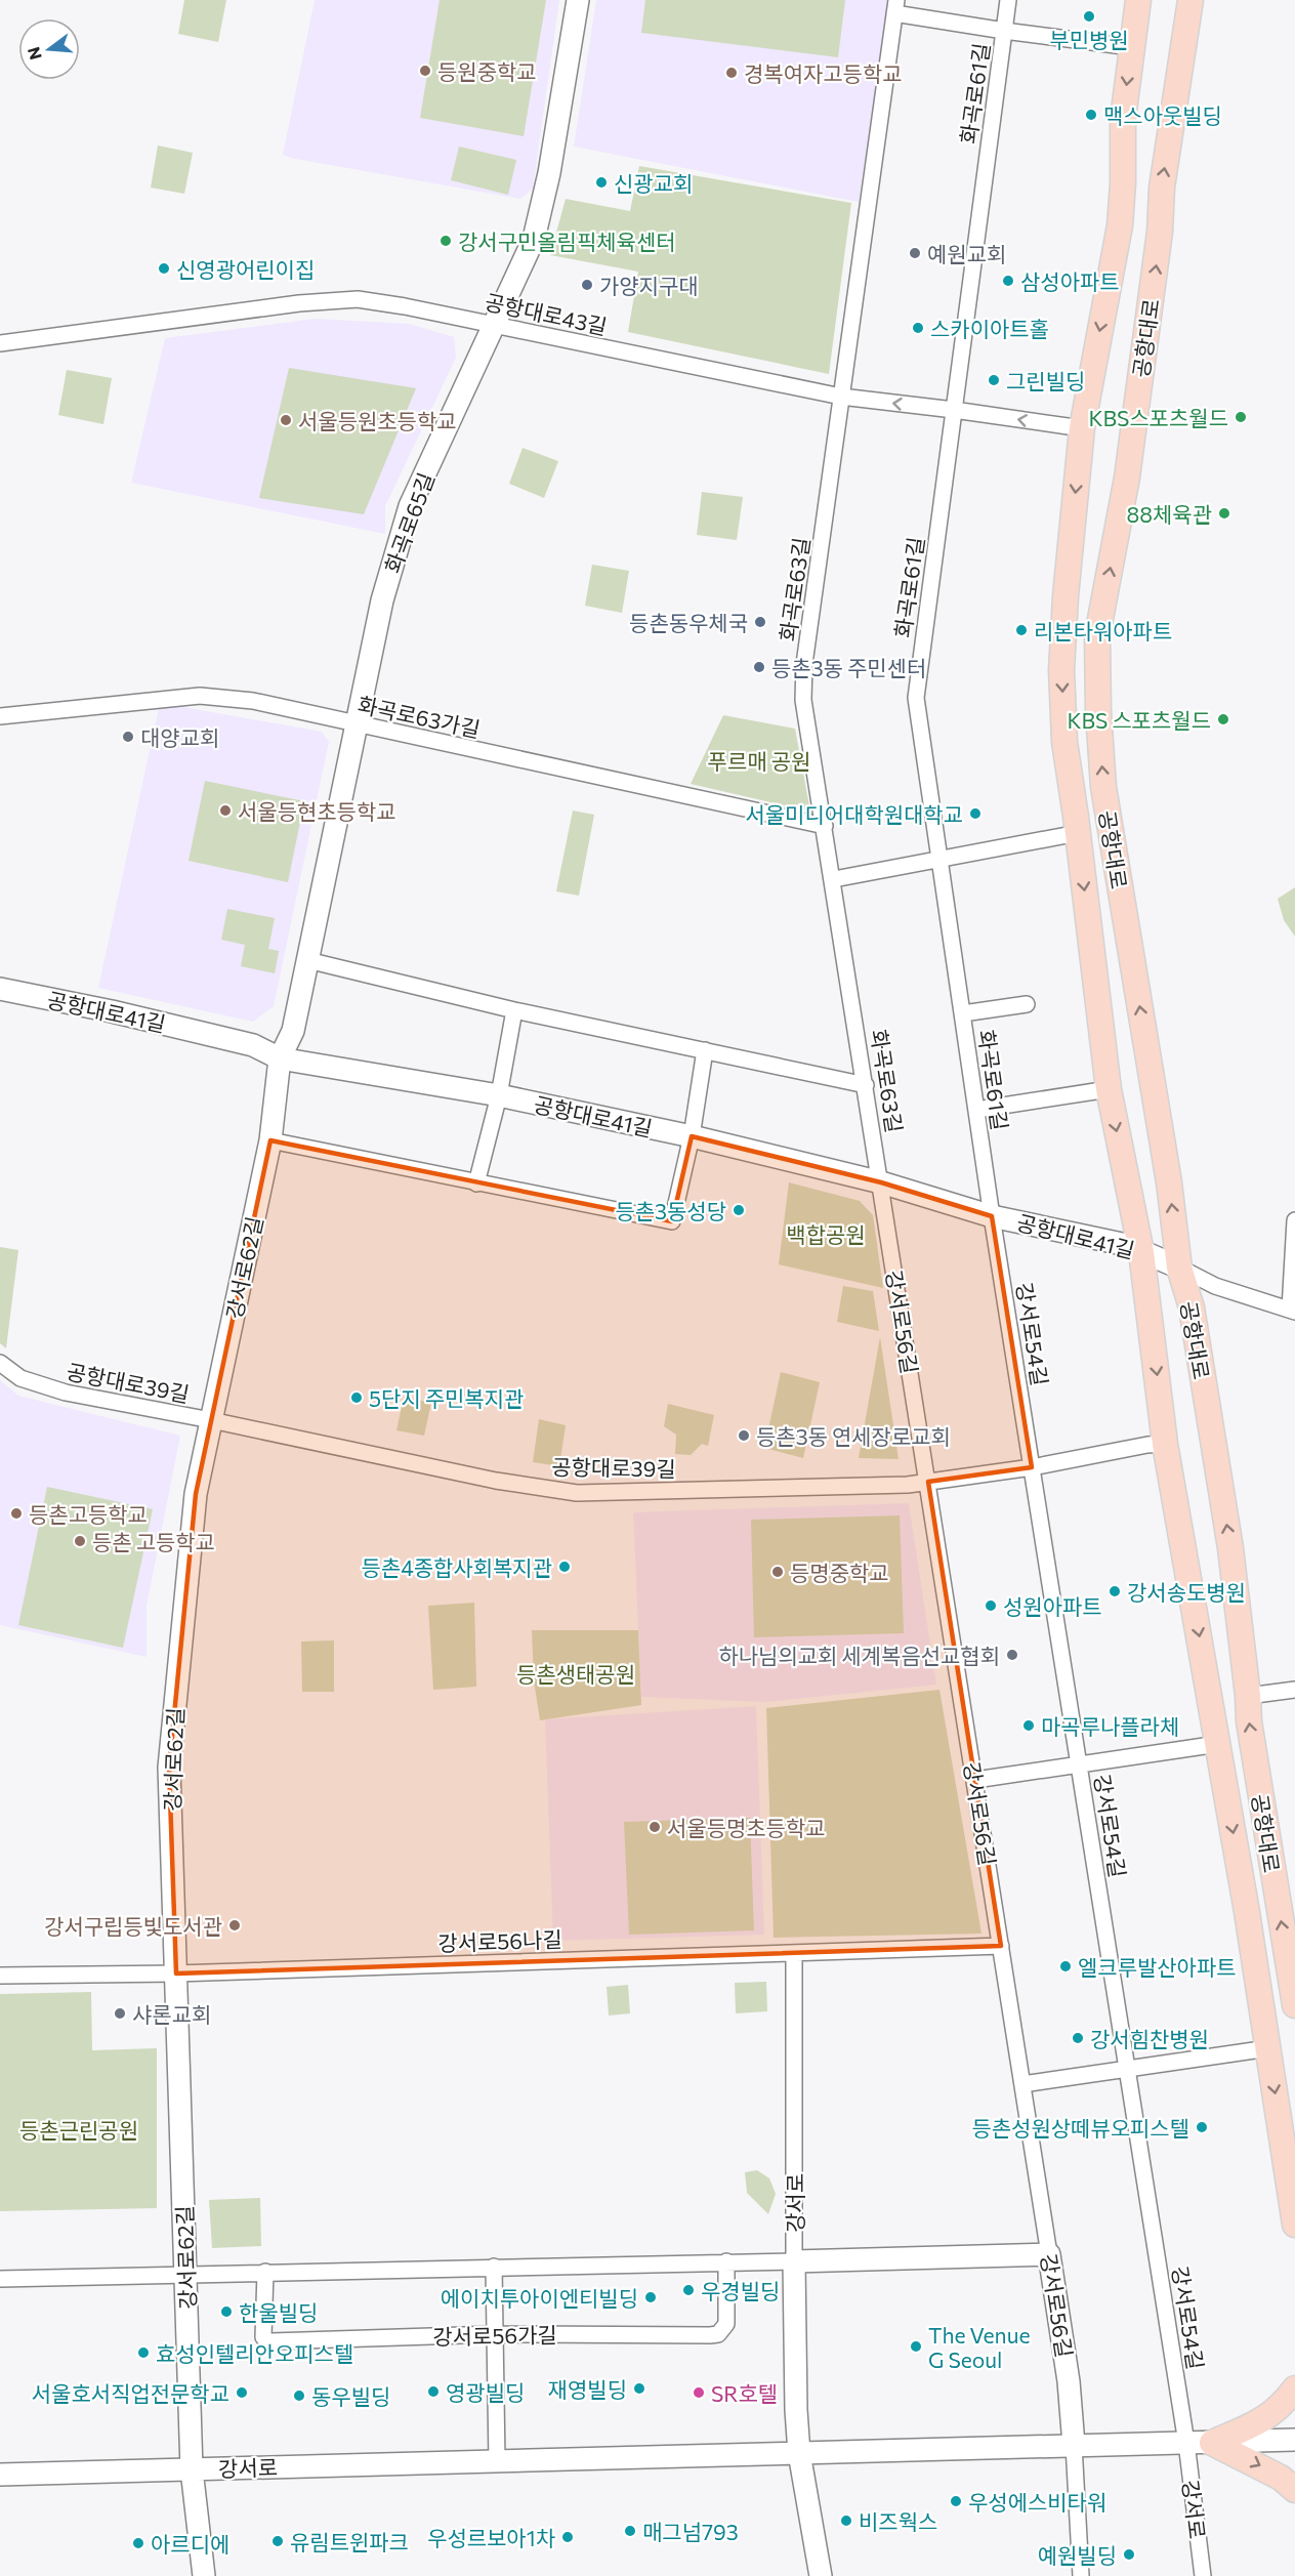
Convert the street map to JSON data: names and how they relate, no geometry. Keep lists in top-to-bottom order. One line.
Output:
{"streets":{"main road":["공항대로"],"street":["화곡로61길","공항대로43길","화곡로65길","화곡로63길","화곡로63가길","공항대로41길","강서로62길","강서로56길","강서로54길","공항대로39길","강서로56나길","강서로","강서로56가길"]},"crossings":[["화곡로61길","공항대로43길"],["화곡로61길","공항대로"],["화곡로61길","공항대로41길"],["화곡로61길","강서로54길"],["공항대로43길","공항대로"],["공항대로43길","화곡로65길"],["공항대로43길","화곡로63길"],["공항대로","화곡로63길"],["공항대로","공항대로41길"],["공항대로","공항대로39길"],["화곡로65길","화곡로63가길"],["화곡로65길","공항대로41길"],["화곡로65길","강서로62길"],["화곡로63길","화곡로63가길"],["화곡로63길","공항대로41길"],["화곡로63길","강서로56길"],["공항대로41길","강서로62길"],["공항대로41길","강서로56길"],["공항대로41길","강서로54길"],["강서로62길","공항대로39길"],["강서로62길","강서로56나길"],["강서로62길","강서로"],["강서로56길","공항대로39길"],["강서로56길","강서로56나길"],["강서로56길","강서로"],["강서로54길","공항대로39길"],["강서로54길","강서로"],["강서로56나길","강서로"]],"parks":["푸르매 공원","백합공원","등촌생태공원","등촌근린공원"],"places":["부민병원","등원중학교","경복여자고등학교","맥스아웃빌딩","신광교회","강서구민올림픽체육센터","예원교회","신영광어린이집","삼성아파트","가양지구대","스카이아트홀","그린빌딩","KBS스포츠월드","서울등원초등학교","88체육관","등촌동우체국","리본타워아파트","등촌3동 주민센터","KBS 스포츠월드","대양교회","서울등현초등학교","서울미디어대학원대학교","등촌3동성당","5단지 주민복지관","등촌3동 연세장로교회","등촌고등학교","등촌 고등학교","등촌4종합사회복지관","등명중학교","강서송도병원","성원아파트","하나님의교회 세계복음선교협회","마곡루나플라체","서울등명초등학교","강서구립등빛도서관","엘크루발산아파트","샤론교회","강서힘찬병원","등촌성원상떼뷰오피스텔","우경빌딩","에이치투아이엔티빌딩","한울빌딩","The Venue G Seoul","효성인텔리안오피스텔","재영빌딩","영광빌딩","서울호서직업전문학교","SR호텔","동우빌딩","우성에스비타워","비즈웍스","매그넘793","우성르보아1차","유림트윈파크","아르디에","예원빌딩"],"north":"left"}
